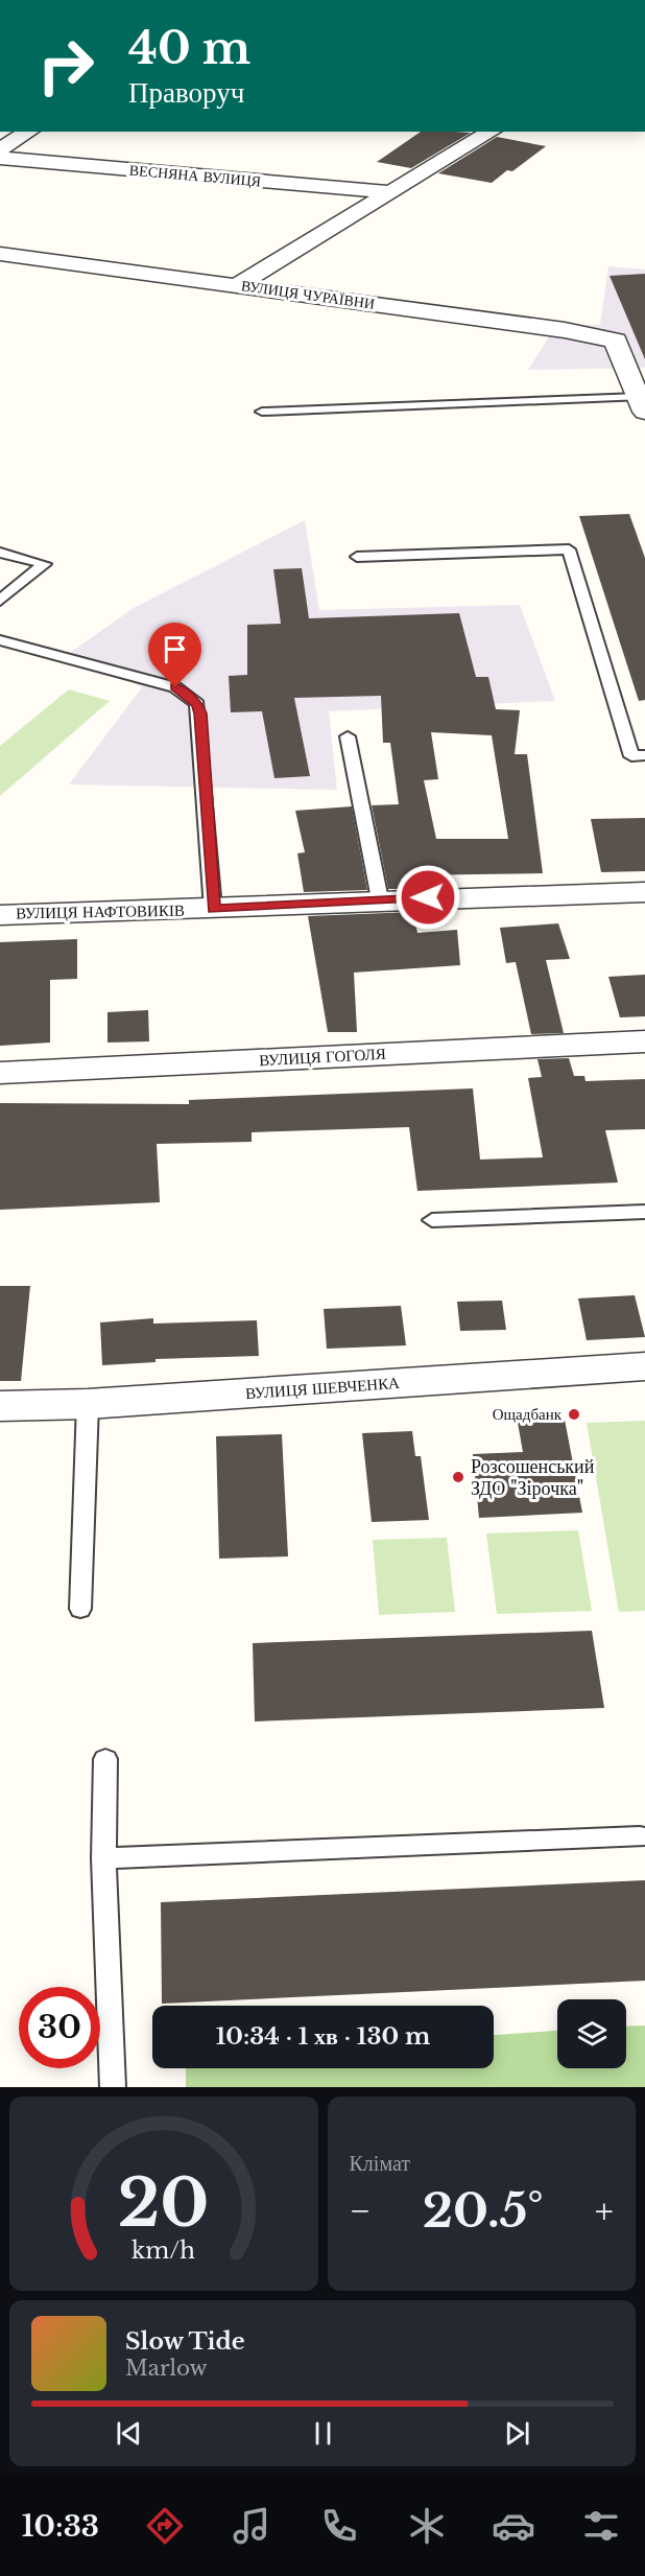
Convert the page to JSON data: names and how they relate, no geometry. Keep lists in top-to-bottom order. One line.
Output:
{"streets":{"street":["ВЕСНЯНА ВУЛИЦЯ","ВУЛИЦЯ ЧУРАЇВНИ","ВУЛИЦЯ НАФТОВИКІВ","ВУЛИЦЯ ГОГОЛЯ","ВУЛИЦЯ ШЕВЧЕНКА"]},"places":["Ощадбанк","Розсошенський ЗДО \"Зірочка\""],"page":{"turn":["40 m","Праворуч"],"limit":"30","trip":"10:34 · 1 хв · 130 m","tile":"Клімат","heat":["−","20.5°","+"],"song":["Slow Tide","Marlow"],"tabs":"10:33","gauge":["20","km/h"]}}
